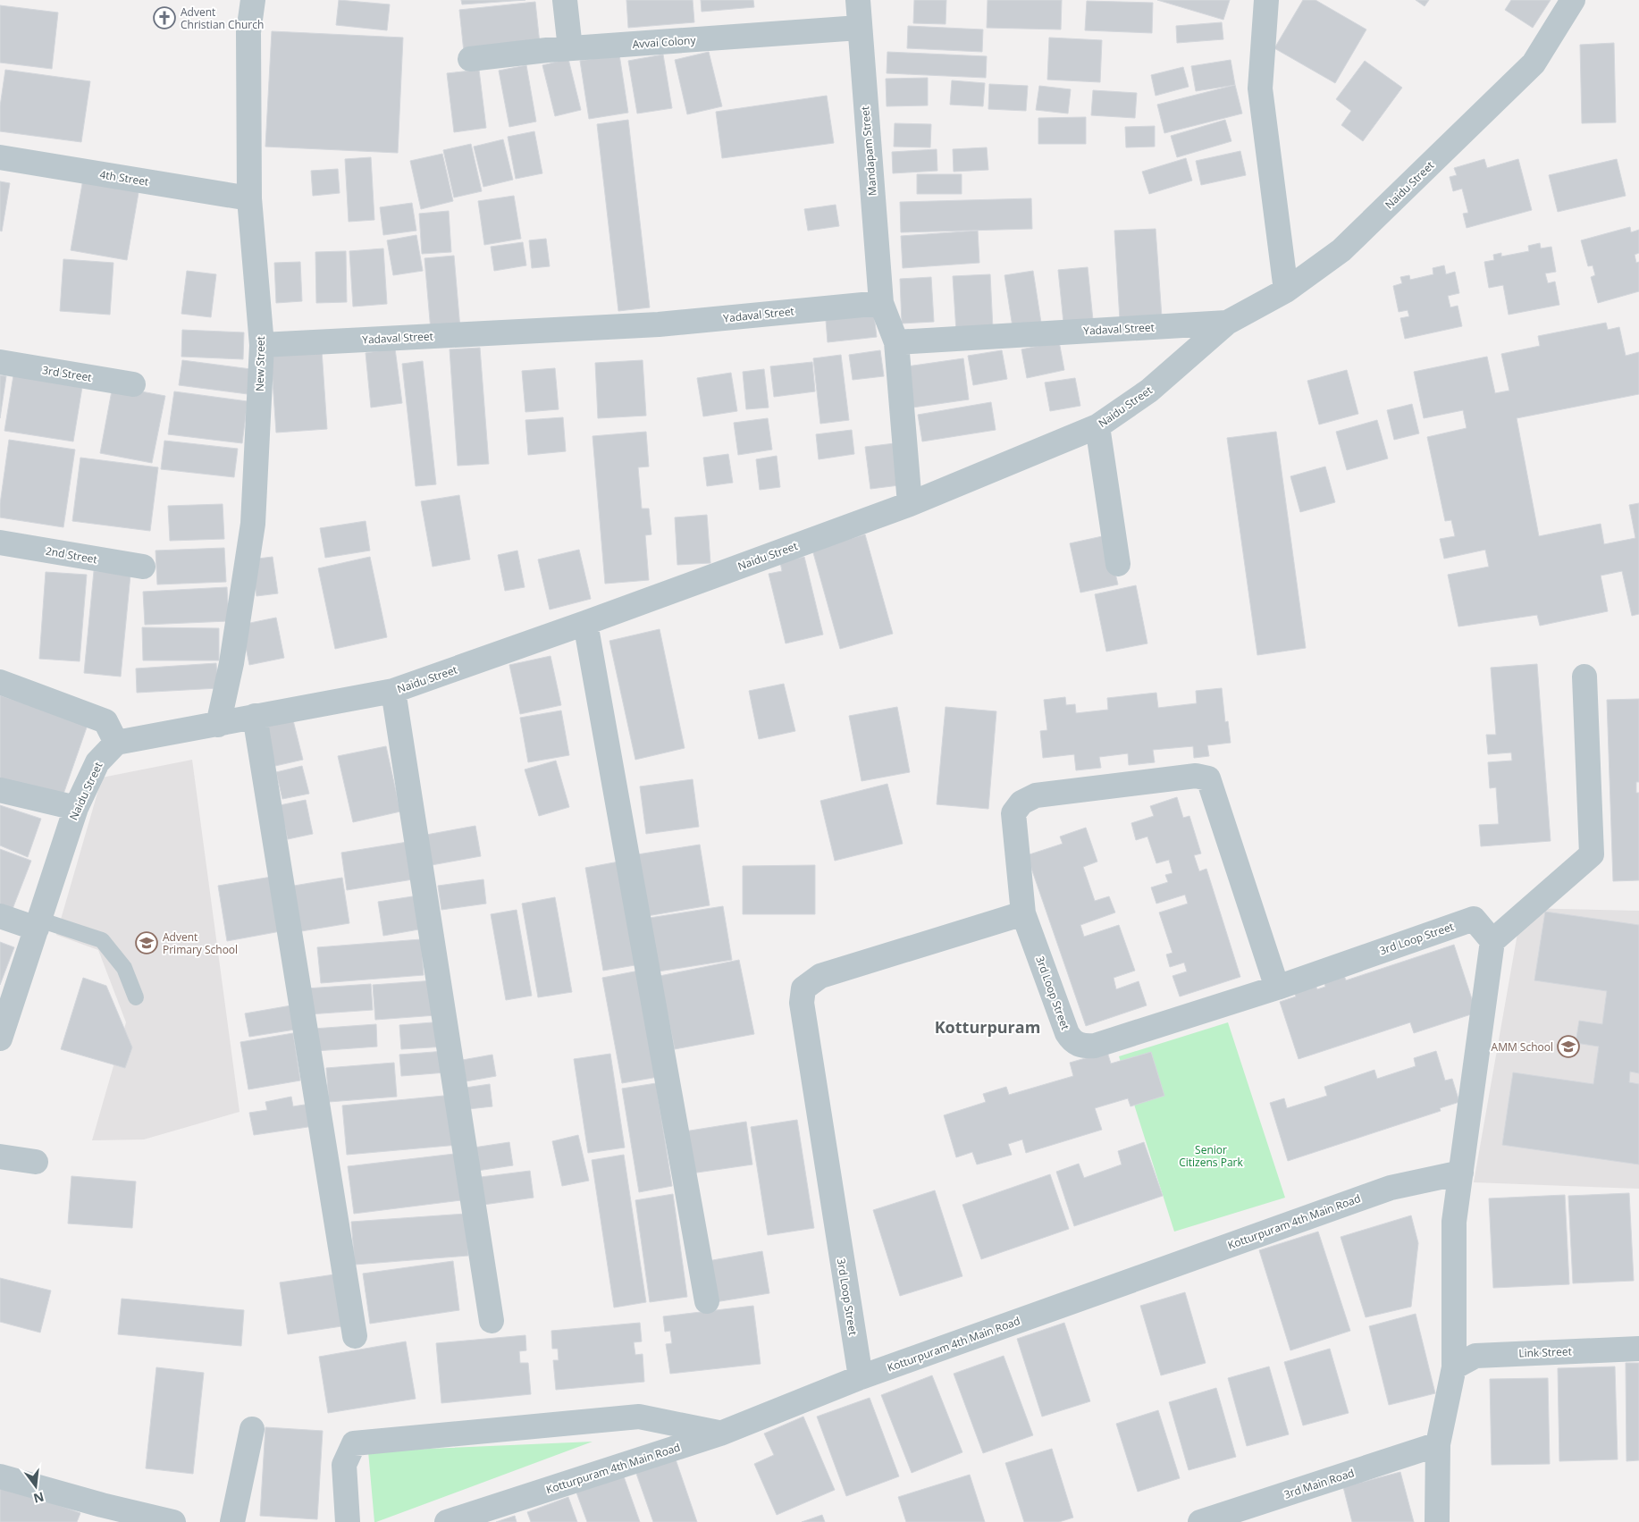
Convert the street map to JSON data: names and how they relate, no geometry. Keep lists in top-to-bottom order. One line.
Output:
{"streets":{"street":["Avvai Colony","Mandapam Street","4th Street","Naidu Street","Yadaval Street","New Street","3rd Street","2nd Street","3rd Loop Street","Kotturpuram 4th Main Road","Link Street","3rd Main Road"]},"crossings":[["Avvai Colony","Mandapam Street"],["Mandapam Street","Yadaval Street"],["4th Street","New Street"],["Naidu Street","Yadaval Street"],["Naidu Street","New Street"],["Yadaval Street","New Street"],["3rd Loop Street","Kotturpuram 4th Main Road"]],"districts":["Kotturpuram"],"parks":["Senior Citizens Park"],"places":{"church":["Advent Christian Church"],"school or university":["Advent Primary School","AMM School"]},"north":"bottom"}
